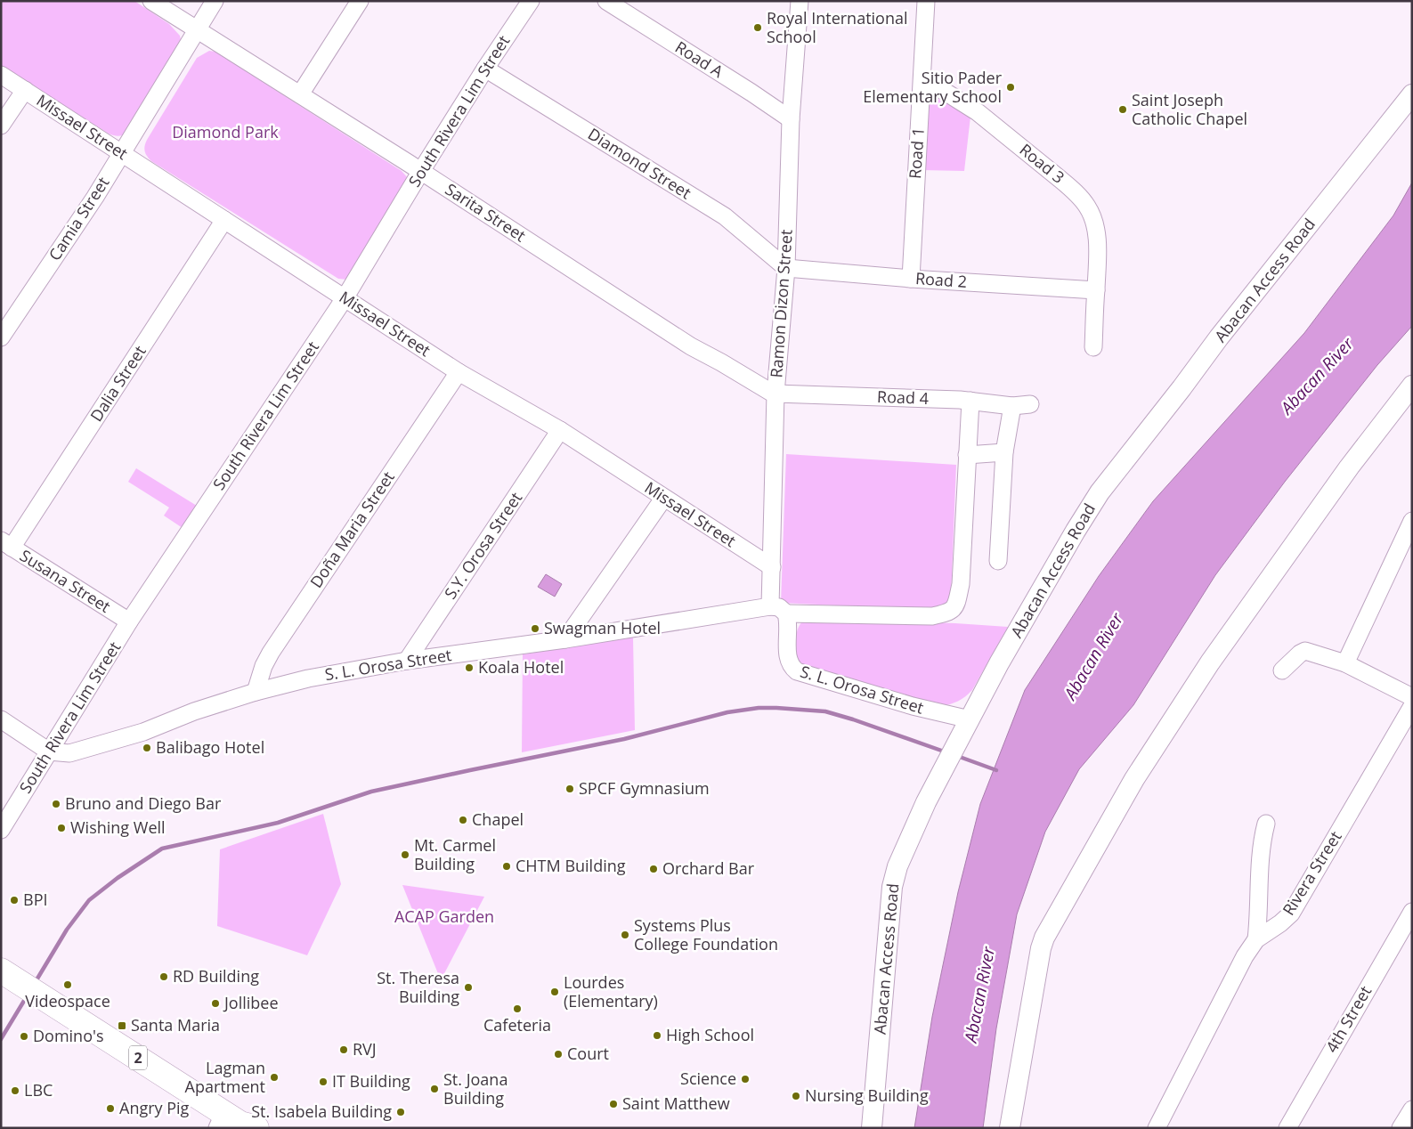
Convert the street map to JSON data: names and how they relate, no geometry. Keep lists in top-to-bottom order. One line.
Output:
{"streets":{"highway":["2"],"street":["Road A","South Rivera Lim Street","Missael Street","Road 1","Diamond Street","Road 3","Sarita Street","Camia Street","Road 2","Abacan Access Road","Ramon Dizon Street","Dalia Street","Road 4","Doña Maria Street","S.Y. Orosa Street","Susana Street","S. L. Orosa Street","Rivera Street","4th Street"]},"crossings":[["Road A","Ramon Dizon Street"],["South Rivera Lim Street","Missael Street"],["South Rivera Lim Street","Diamond Street"],["South Rivera Lim Street","Sarita Street"],["South Rivera Lim Street","Susana Street"],["South Rivera Lim Street","S. L. Orosa Street"],["Missael Street","Camia Street"],["Missael Street","Ramon Dizon Street"],["Missael Street","Dalia Street"],["Missael Street","Doña Maria Street"],["Missael Street","S.Y. Orosa Street"],["Road 1","Road 3"],["Road 1","Road 2"],["Diamond Street","Road 2"],["Diamond Street","Ramon Dizon Street"],["Road 3","Road 2"],["Sarita Street","Camia Street"],["Sarita Street","Ramon Dizon Street"],["Sarita Street","Road 4"],["Road 2","Ramon Dizon Street"],["Abacan Access Road","S. L. Orosa Street"],["Ramon Dizon Street","Road 4"],["Ramon Dizon Street","S. L. Orosa Street"],["Dalia Street","Susana Street"],["Doña Maria Street","S. L. Orosa Street"],["S.Y. Orosa Street","S. L. Orosa Street"]],"water":["Abacan River"],"parks":["Diamond Park","ACAP Garden"],"places":{"other":["Royal International School","Sitio Pader Elementary School","Saint Joseph Catholic Chapel","Swagman Hotel","Koala Hotel","Balibago Hotel","SPCF Gymnasium","Bruno and Diego Bar","Chapel","Wishing Well","Mt. Carmel Building","CHTM Building","Orchard Bar","BPI","Systems Plus College Foundation","RD Building","Videospace","St. Theresa Building","Lourdes (Elementary)","Jollibee","Cafeteria","High School","Domino's","RVJ","Court","Lagman Apartment","Science","IT Building","St. Joana Building","LBC","Nursing Building","Saint Matthew","Angry Pig","St. Isabela Building"],"transit":["Santa Maria"]}}
